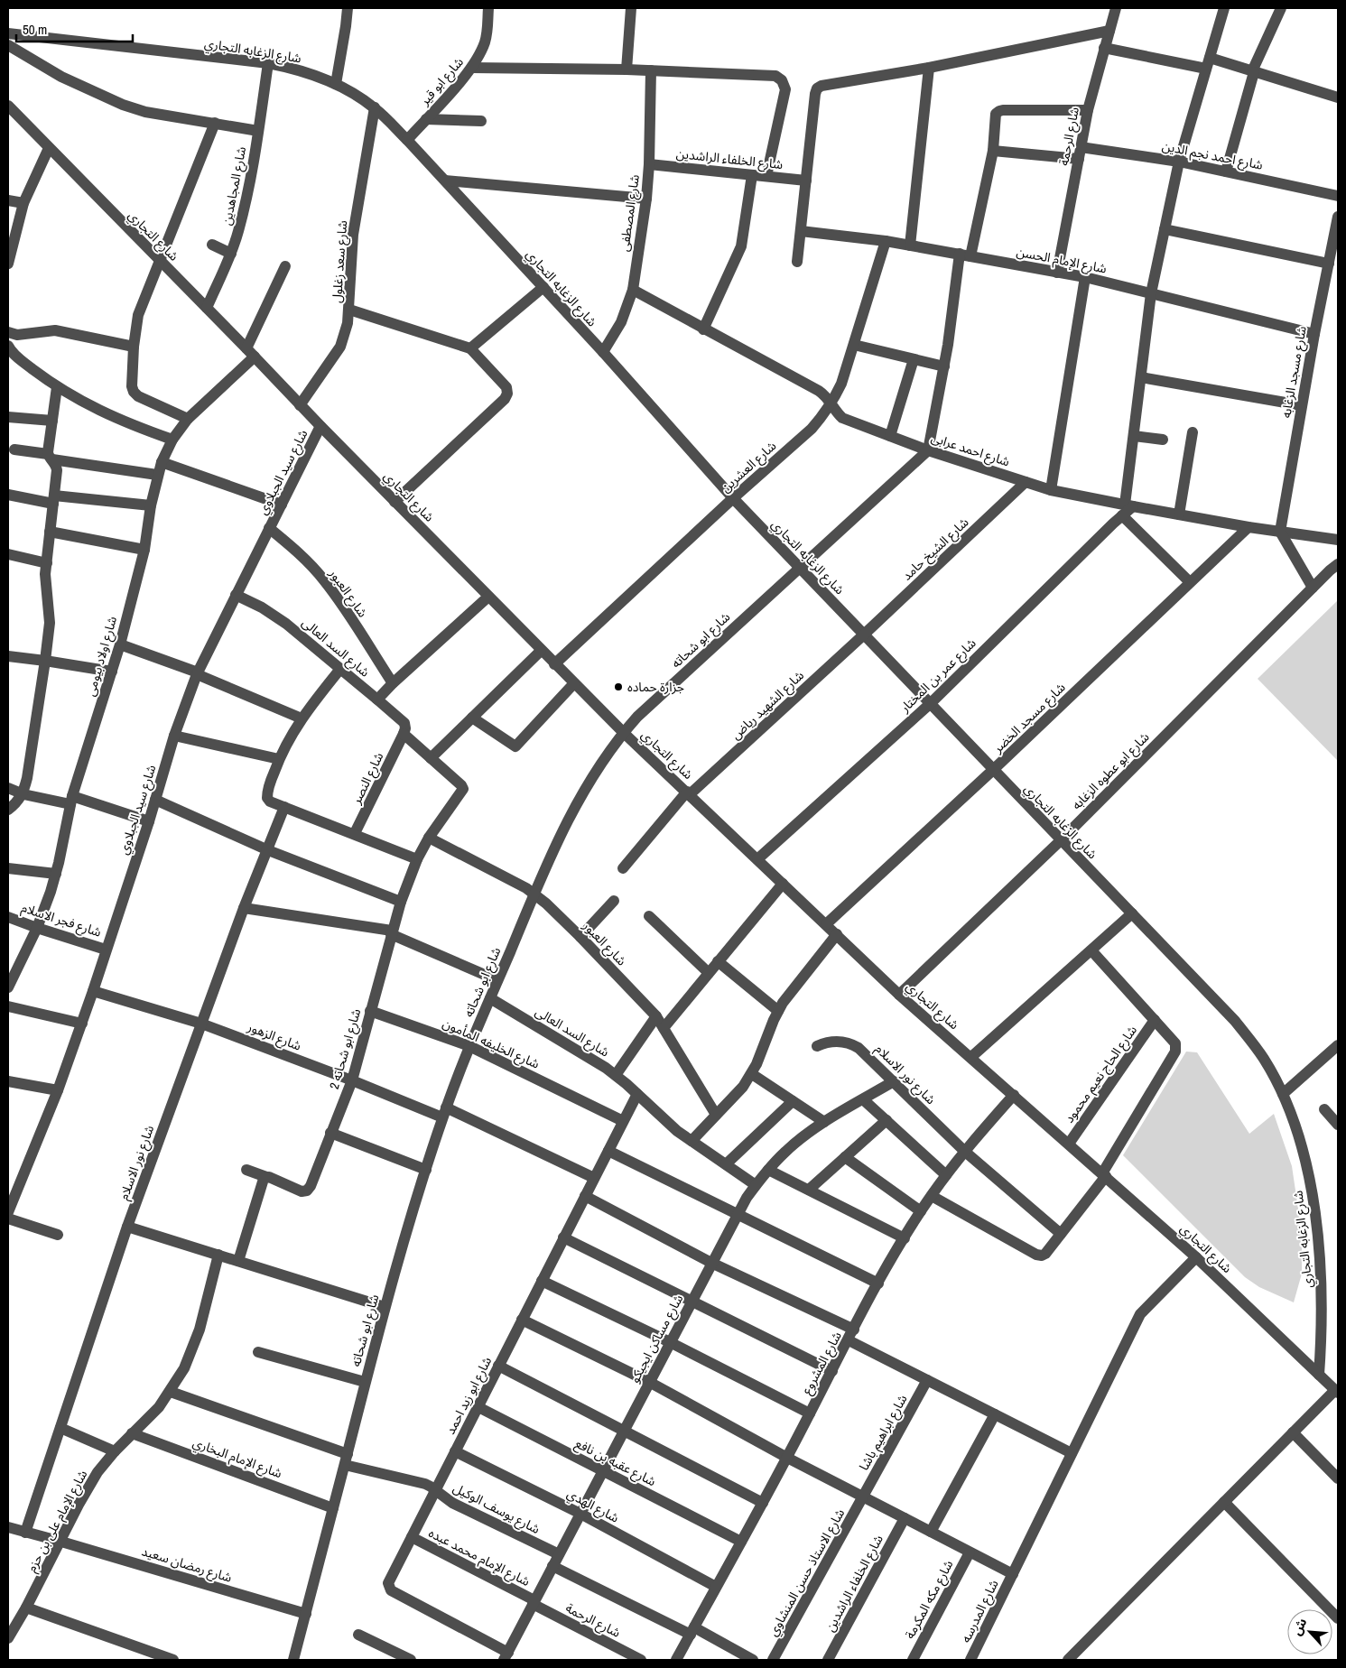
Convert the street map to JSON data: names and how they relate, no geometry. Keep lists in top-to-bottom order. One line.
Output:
{"streets":{"street":["شارع الزغابه التجاري","شارع ابو قير","شارع الرحمة","شارع احمد نجم الدين","شارع الخلفاء الراشدين","شارع المجاهدين","شارع المصطفى","شارع التجاري","شارع الإمام الحسن","شارع سعد زغلول","شارع مسجد الزغابه","شارع احمد عرابى","شارع العشرين","شارع سيد الجبلاوي","شارع الشيخ حامد","شارع العبور","شارع ابو شحاته","شارع السد العالى","شارع اولاد بيومى","شارع عمر بن المختار","شارع الشهيد رياض","شارع مسجد الخضر","شارع ابو عطوه الزغابه","شارع النصر","شارع فجر الاسلام","شارع الزهور","شارع الخليفه المأمون","شارع ابو شحاته 2","شارع نور الاسلام","شارع الحاج نعيم محمود","شارع مساكن ايجيكو","شارع المشروع","شارع ابو زيد احمد","شارع ابراهيم باشا","شارع الإمام البخاري","شارع عقبه بن نافع","شارع الهدي","شارع يوسف الوكيل","شارع الإمام على بن حزم","شارع الإمام محمد عبده","شارع رمضان سعيد","شارع الاستاذ حسن المنشاوي","شارع مكه المكرمة","شارع المدرسه"]},"crossings":[["شارع الزغابه التجاري","شارع ابو قير"],["شارع الزغابه التجاري","شارع المجاهدين"],["شارع الزغابه التجاري","شارع المصطفى"],["شارع الزغابه التجاري","شارع التجاري"],["شارع الزغابه التجاري","شارع سعد زغلول"],["شارع الزغابه التجاري","شارع العشرين"],["شارع الزغابه التجاري","شارع الشيخ حامد"],["شارع الزغابه التجاري","شارع ابو شحاته"],["شارع الزغابه التجاري","شارع عمر بن المختار"],["شارع الزغابه التجاري","شارع الشهيد رياض"],["شارع الزغابه التجاري","شارع مسجد الخضر"],["شارع الزغابه التجاري","شارع ابو عطوه الزغابه"],["شارع الرحمة","شارع احمد نجم الدين"],["شارع الرحمة","شارع الإمام الحسن"],["شارع الرحمة","شارع مساكن ايجيكو"],["شارع الرحمة","شارع الإمام محمد عبده"],["شارع الخلفاء الراشدين","شارع المصطفى"],["شارع المجاهدين","شارع التجاري"],["شارع المصطفى","شارع احمد عرابى"],["شارع التجاري","شارع سعد زغلول"],["شارع التجاري","شارع العشرين"],["شارع التجاري","شارع سيد الجبلاوي"],["شارع التجاري","شارع ابو شحاته"],["شارع التجاري","شارع اولاد بيومى"],["شارع التجاري","شارع عمر بن المختار"],["شارع التجاري","شارع الشهيد رياض"],["شارع التجاري","شارع مسجد الخضر"],["شارع التجاري","شارع ابو عطوه الزغابه"],["شارع التجاري","شارع الحاج نعيم محمود"],["شارع التجاري","شارع المشروع"],["شارع التجاري","شارع المدرسه"],["شارع الإمام الحسن","شارع مسجد الزغابه"],["شارع الإمام الحسن","شارع العشرين"],["شارع مسجد الزغابه","شارع احمد عرابى"],["شارع احمد عرابى","شارع العشرين"],["شارع احمد عرابى","شارع الشيخ حامد"],["شارع احمد عرابى","شارع ابو شحاته"],["شارع احمد عرابى","شارع عمر بن المختار"],["شارع احمد عرابى","شارع مسجد الخضر"],["شارع سيد الجبلاوي","شارع العبور"],["شارع سيد الجبلاوي","شارع السد العالى"],["شارع سيد الجبلاوي","شارع فجر الاسلام"],["شارع سيد الجبلاوي","شارع الزهور"],["شارع الشيخ حامد","شارع الشهيد رياض"],["شارع العبور","شارع ابو شحاته"],["شارع العبور","شارع ابو شحاته 2"],["شارع ابو شحاته","شارع السد العالى"],["شارع ابو شحاته","شارع الزهور"],["شارع ابو شحاته","شارع الخليفه المأمون"],["شارع ابو شحاته","شارع الإمام البخاري"],["شارع ابو شحاته","شارع يوسف الوكيل"],["شارع ابو شحاته","شارع رمضان سعيد"],["شارع السد العالى","شارع النصر"],["شارع السد العالى","شارع ابو زيد احمد"],["شارع اولاد بيومى","شارع فجر الاسلام"],["شارع الزهور","شارع ابو شحاته 2"],["شارع الزهور","شارع نور الاسلام"],["شارع الزهور","شارع ابو زيد احمد"],["شارع الخليفه المأمون","شارع ابو شحاته 2"],["شارع الخليفه المأمون","شارع ابو زيد احمد"],["شارع نور الاسلام","شارع مساكن ايجيكو"],["شارع نور الاسلام","شارع المشروع"],["شارع نور الاسلام","شارع رمضان سعيد"],["شارع مساكن ايجيكو","شارع ابو زيد احمد"],["شارع مساكن ايجيكو","شارع عقبه بن نافع"],["شارع مساكن ايجيكو","شارع الهدي"],["شارع مساكن ايجيكو","شارع يوسف الوكيل"],["شارع مساكن ايجيكو","شارع الإمام محمد عبده"],["شارع المشروع","شارع عقبه بن نافع"],["شارع المشروع","شارع الهدي"],["شارع ابو زيد احمد","شارع عقبه بن نافع"],["شارع ابو زيد احمد","شارع الهدي"],["شارع ابو زيد احمد","شارع يوسف الوكيل"],["شارع ابو زيد احمد","شارع الإمام محمد عبده"],["شارع ابراهيم باشا","شارع الاستاذ حسن المنشاوي"],["شارع الإمام البخاري","شارع الإمام على بن حزم"],["شارع يوسف الوكيل","شارع الإمام على بن حزم"],["شارع الإمام على بن حزم","شارع رمضان سعيد"]],"places":["جزارة حماده"],"scale_bar":"50 m","north":"top left"}
